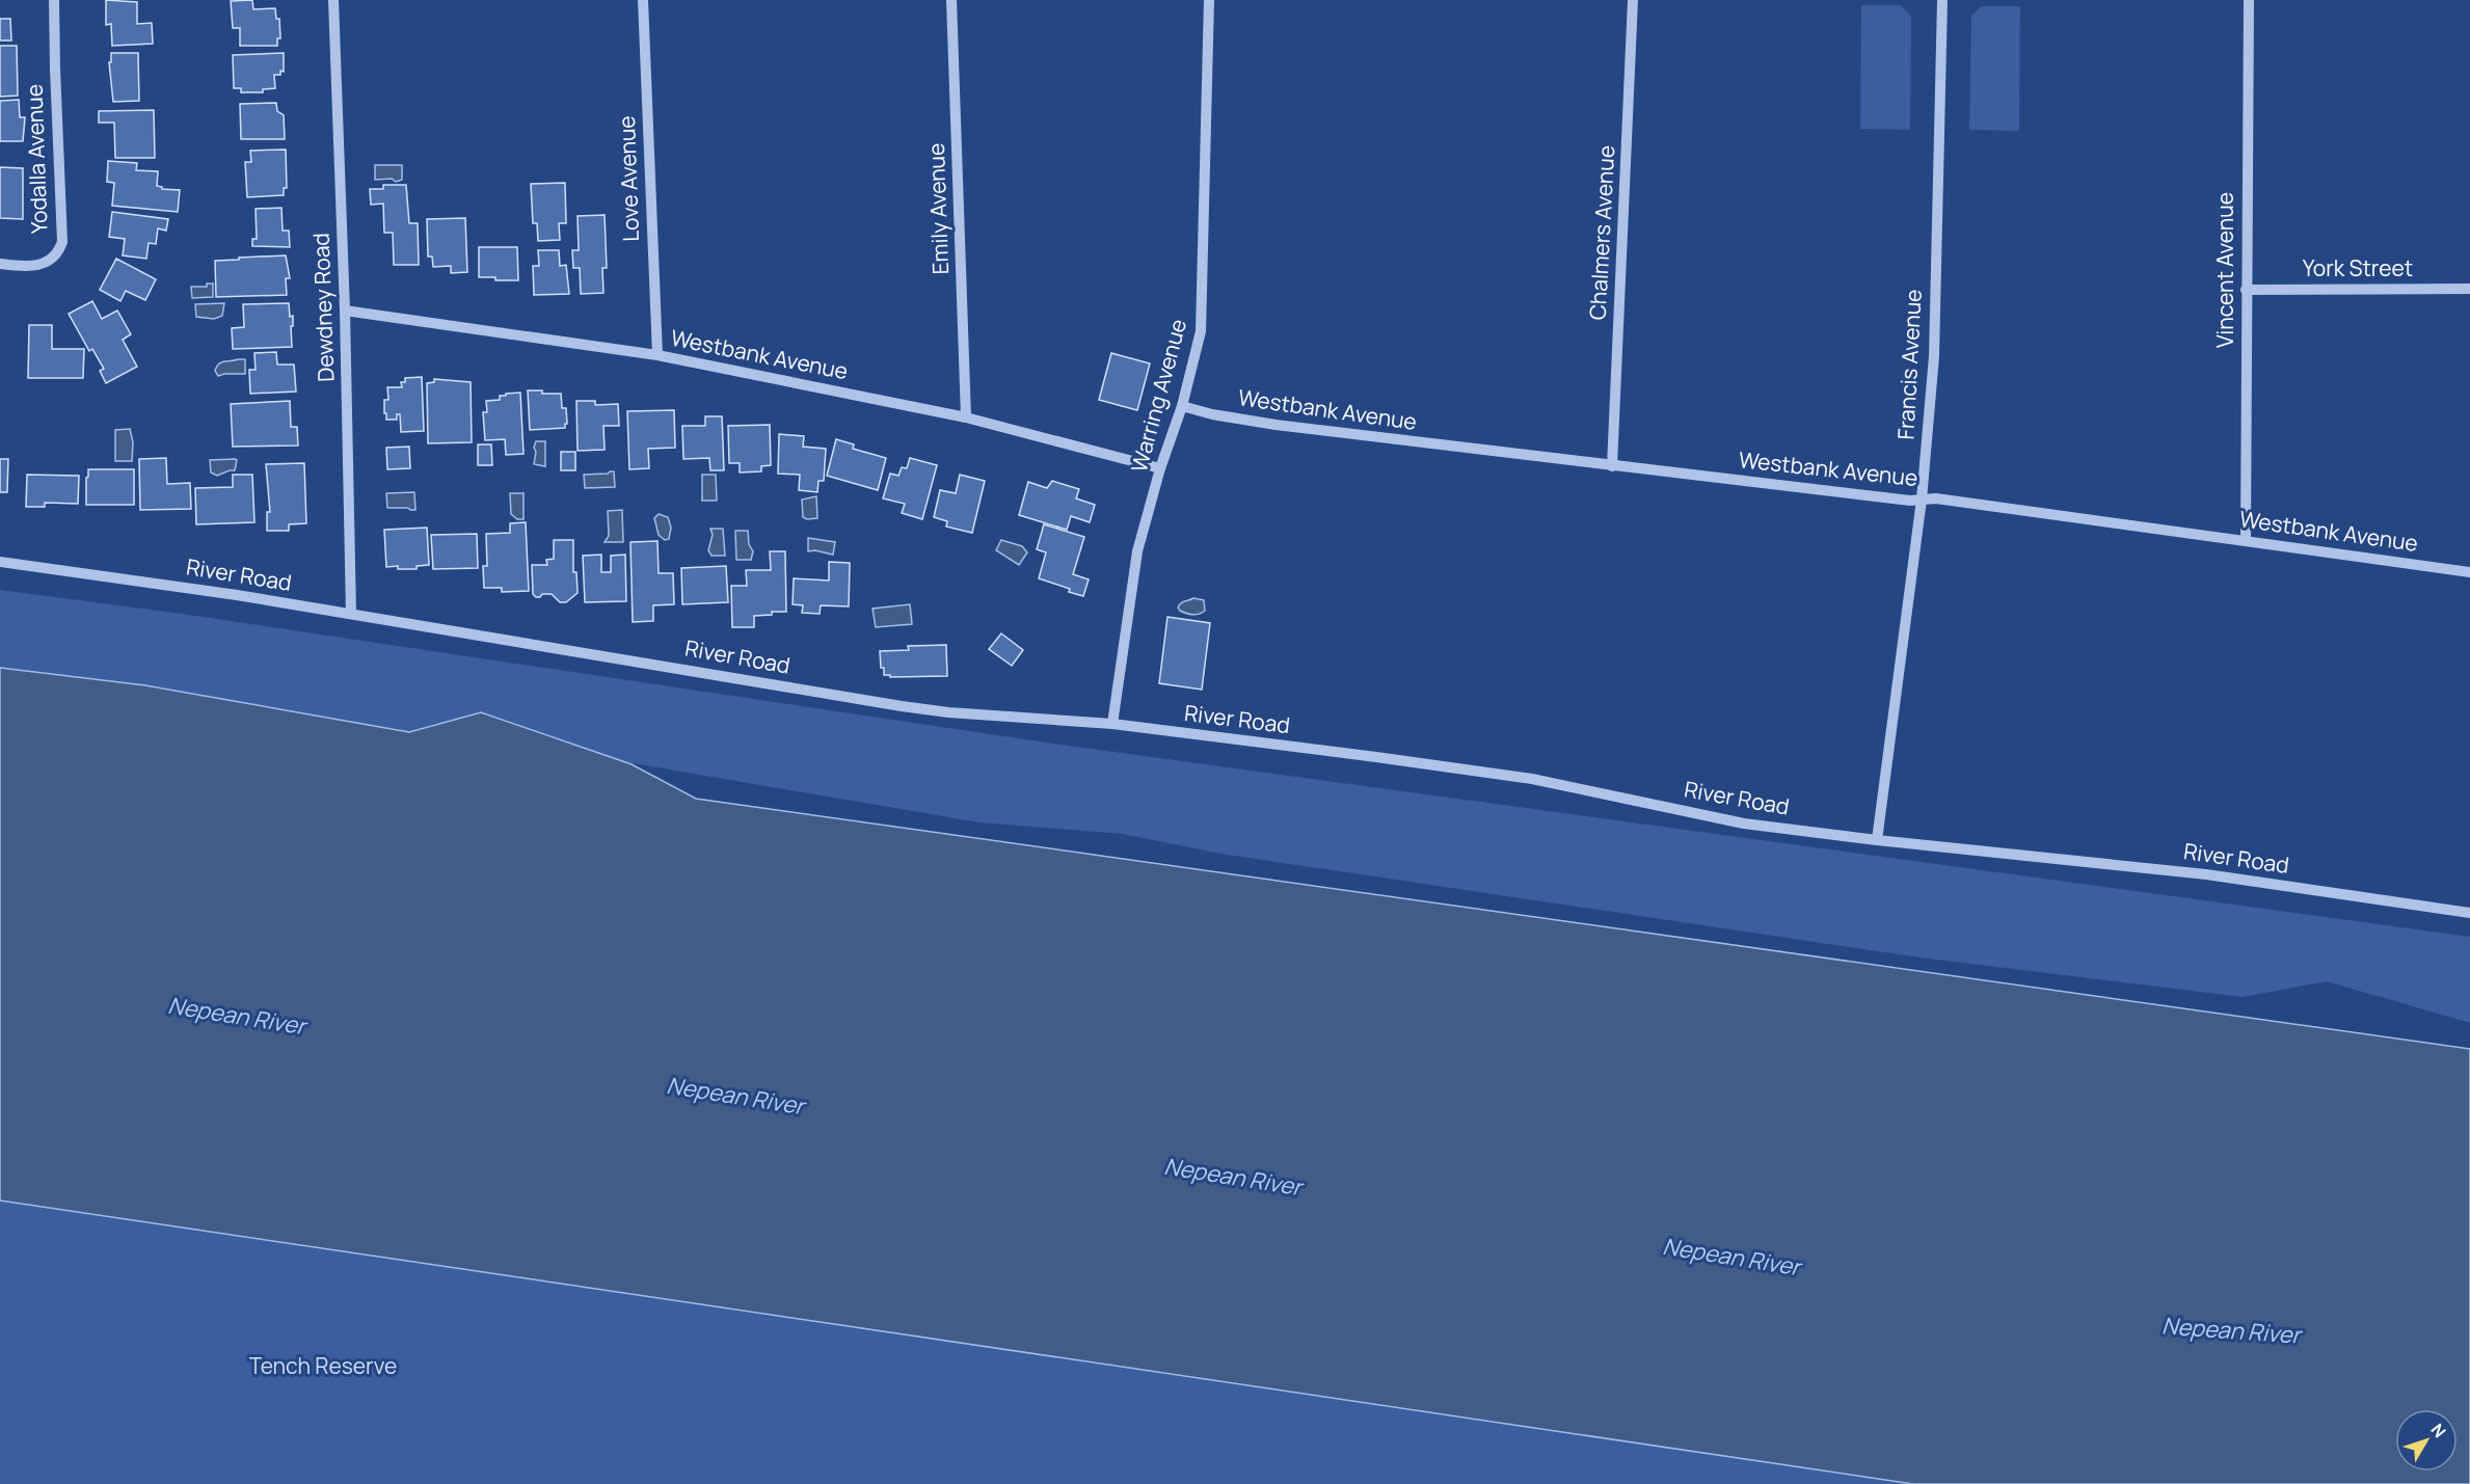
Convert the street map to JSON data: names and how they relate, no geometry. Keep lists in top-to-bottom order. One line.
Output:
{"streets":{"street":["Yodalla Avenue","Love Avenue","Emily Avenue","Chalmers Avenue","York Street","Vincent Avenue","Dewdney Road","Westbank Avenue","Francis Avenue","Warring Avenue","River Road"]},"crossings":[["Love Avenue","Westbank Avenue"],["Emily Avenue","Westbank Avenue"],["Chalmers Avenue","Westbank Avenue"],["York Street","Vincent Avenue"],["Vincent Avenue","Westbank Avenue"],["Dewdney Road","Westbank Avenue"],["Dewdney Road","River Road"],["Westbank Avenue","Francis Avenue"],["Westbank Avenue","Warring Avenue"],["Francis Avenue","River Road"],["Warring Avenue","River Road"]],"water":["Nepean River"],"parks":["Tench Reserve"],"north":"top right"}
